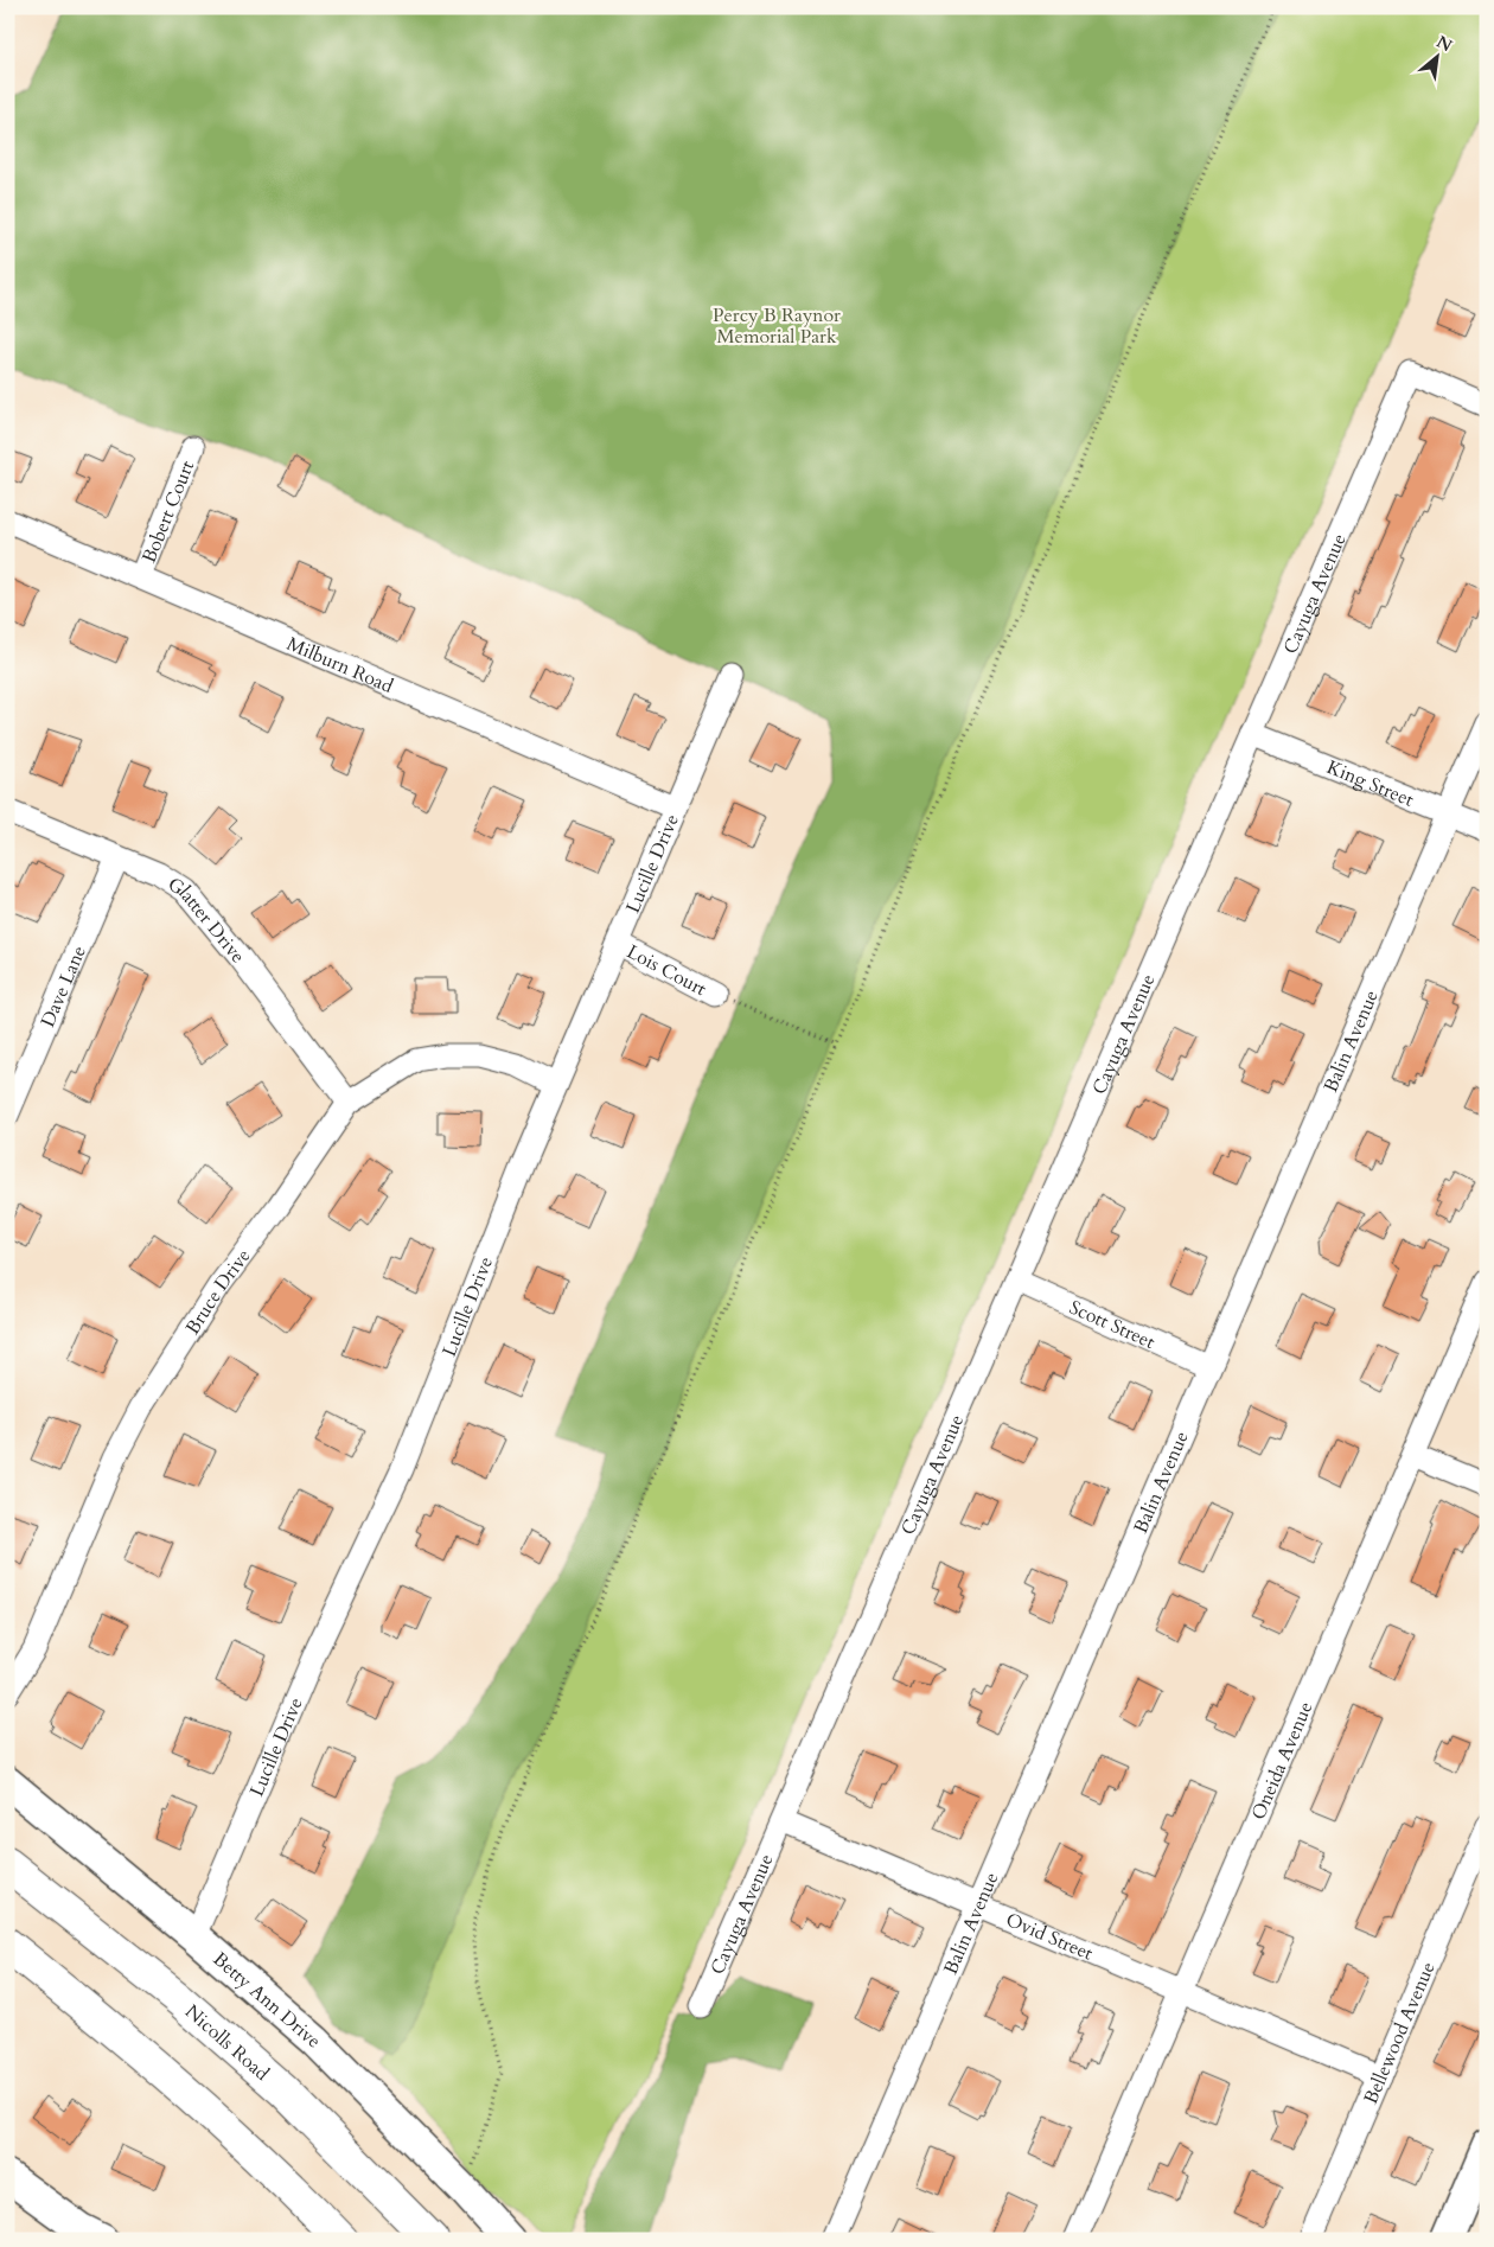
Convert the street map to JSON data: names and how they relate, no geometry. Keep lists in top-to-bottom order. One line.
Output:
{"streets":{"highway":["Nicolls Road"],"street":["Bobert Court","Cayuga Avenue","Milburn Road","King Street","Lucille Drive","Glatter Drive","Lois Court","Dave Lane","Balin Avenue","Bruce Drive","Scott Street","Oneida Avenue","Ovid Street","Betty Ann Drive","Bellewood Avenue"]},"crossings":[["Bobert Court","Milburn Road"],["Cayuga Avenue","King Street"],["Cayuga Avenue","Scott Street"],["Cayuga Avenue","Ovid Street"],["Milburn Road","Lucille Drive"],["King Street","Balin Avenue"],["Lucille Drive","Lois Court"],["Lucille Drive","Bruce Drive"],["Lucille Drive","Betty Ann Drive"],["Glatter Drive","Dave Lane"],["Glatter Drive","Bruce Drive"],["Balin Avenue","Scott Street"],["Balin Avenue","Ovid Street"],["Oneida Avenue","Ovid Street"],["Ovid Street","Bellewood Avenue"]],"parks":["Percy B Raynor Memorial Park"],"north":"top right"}
